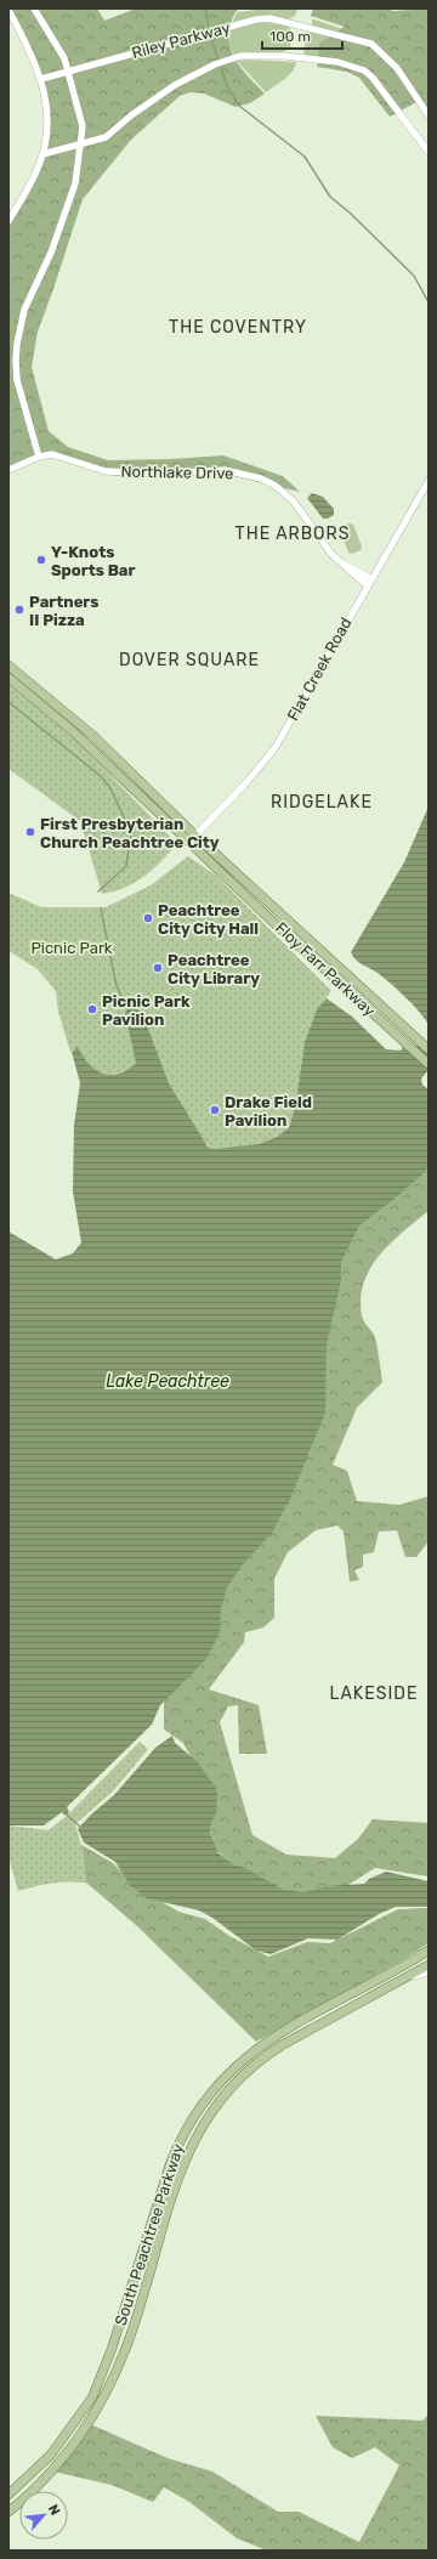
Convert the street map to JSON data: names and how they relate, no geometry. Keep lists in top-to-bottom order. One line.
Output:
{"streets":{"main road":["Floy Farr Parkway","South Peachtree Parkway"],"street":["Riley Parkway","Northlake Drive","Flat Creek Road"]},"crossings":[["Northlake Drive","Flat Creek Road"],["Flat Creek Road","Floy Farr Parkway"]],"districts":["THE COVENTRY","THE ARBORS","DOVER SQUARE","RIDGELAKE","LAKESIDE"],"water":["Lake Peachtree"],"parks":["Picnic Park"],"places":["Y-Knots Sports Bar","Partners II Pizza","First Presbyterian Church Peachtree City","Peachtree City City Hall","Peachtree City Library","Picnic Park Pavilion","Drake Field Pavilion"],"scale_bar":"100 m","north":"top right"}
